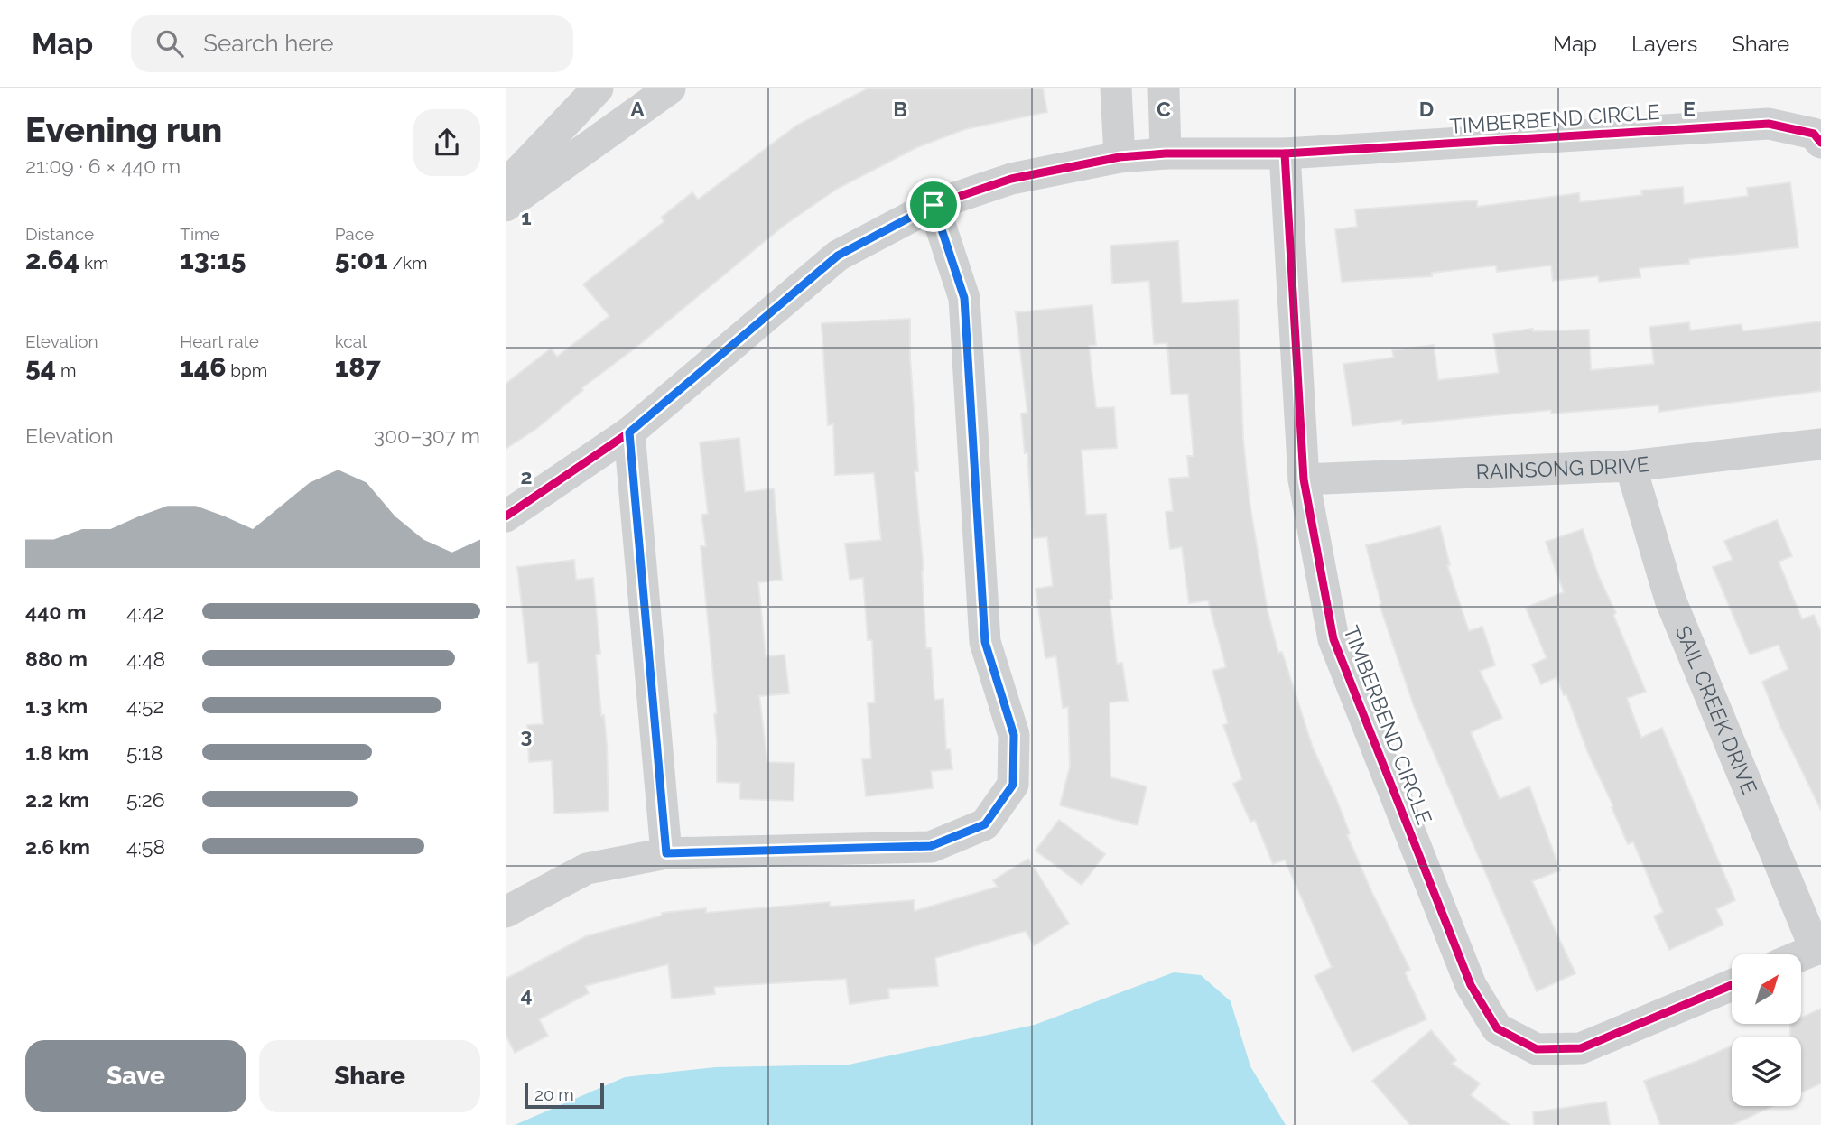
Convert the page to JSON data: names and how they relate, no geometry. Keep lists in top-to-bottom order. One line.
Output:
{"streets":{"street":["TIMBERBEND CIRCLE","RAINSONG DRIVE","SAIL CREEK DRIVE"]},"crossings":[["TIMBERBEND CIRCLE","RAINSONG DRIVE"],["RAINSONG DRIVE","SAIL CREEK DRIVE"]],"scale_bar":"20 m","north":"top right","page":{"header":"Map","search":"Search here","nav":["Map","Layers","Share"],"heading":["Evening run","21:09 · 6 × 440 m"],"stats":[["Distance","2.64 km"],["Time","13:15"],["Pace","5:01 /km"],["Elevation","54 m"],["Heart rate","146 bpm"],["kcal","187"]],"chart":["Elevation","300–307 m"],"list":[{"name":"440 m","note":"4:42"},{"name":"880 m","note":"4:48"},{"name":"1.3 km","note":"4:52"},{"name":"1.8 km","note":"5:18"},{"name":"2.2 km","note":"5:26"},{"name":"2.6 km","note":"4:58"}],"buttons":["Save","Share"],"scale":"20 m"},"grid":{"columns":["A","B","C","D","E"],"rows":["1","2","3","4"]}}
